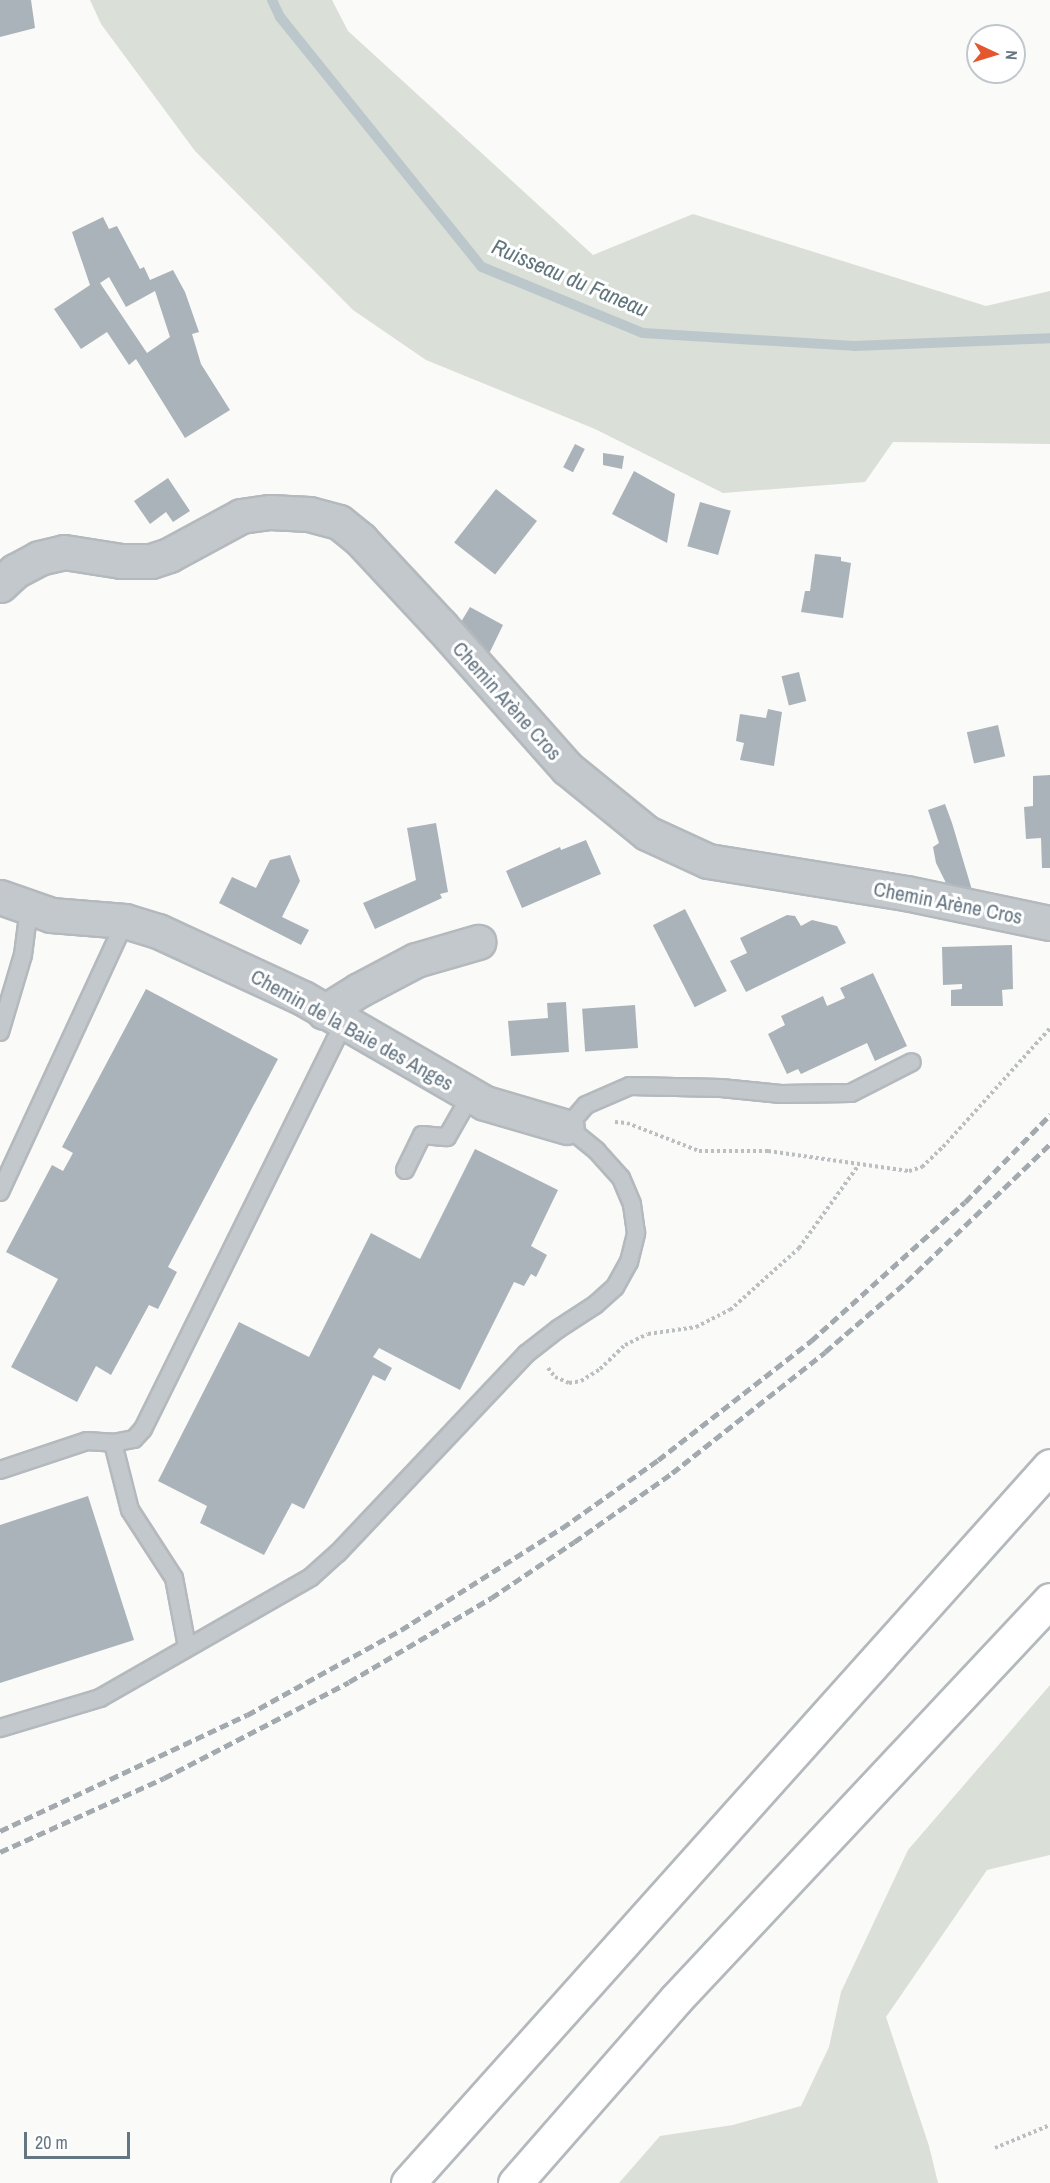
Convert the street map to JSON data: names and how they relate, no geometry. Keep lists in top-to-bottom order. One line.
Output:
{"streets":{"street":["Chemin Arène Cros","Chemin de la Baie des Anges"]},"water":["Ruisseau du Faneau"],"scale_bar":"20 m","north":"right"}
